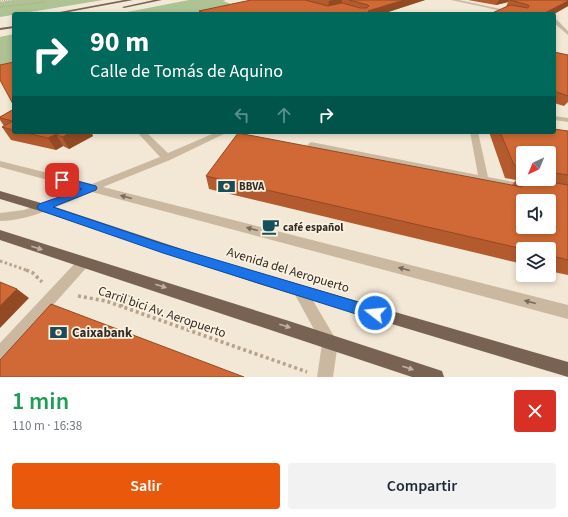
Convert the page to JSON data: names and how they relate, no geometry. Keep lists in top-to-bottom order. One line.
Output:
{"streets":{"main road":["Avenida del Aeropuerto"],"path":["Carril bici Av. Aeropuerto"]},"places":{"bank":["BBVA","Caixabank"],"cafe":["café español"]},"north":"bottom left","page":{"turn":["90 m","Calle de Tomás de Aquino"],"heading":["1 min","110 m · 16:38"],"buttons":["Salir","Compartir"]}}
